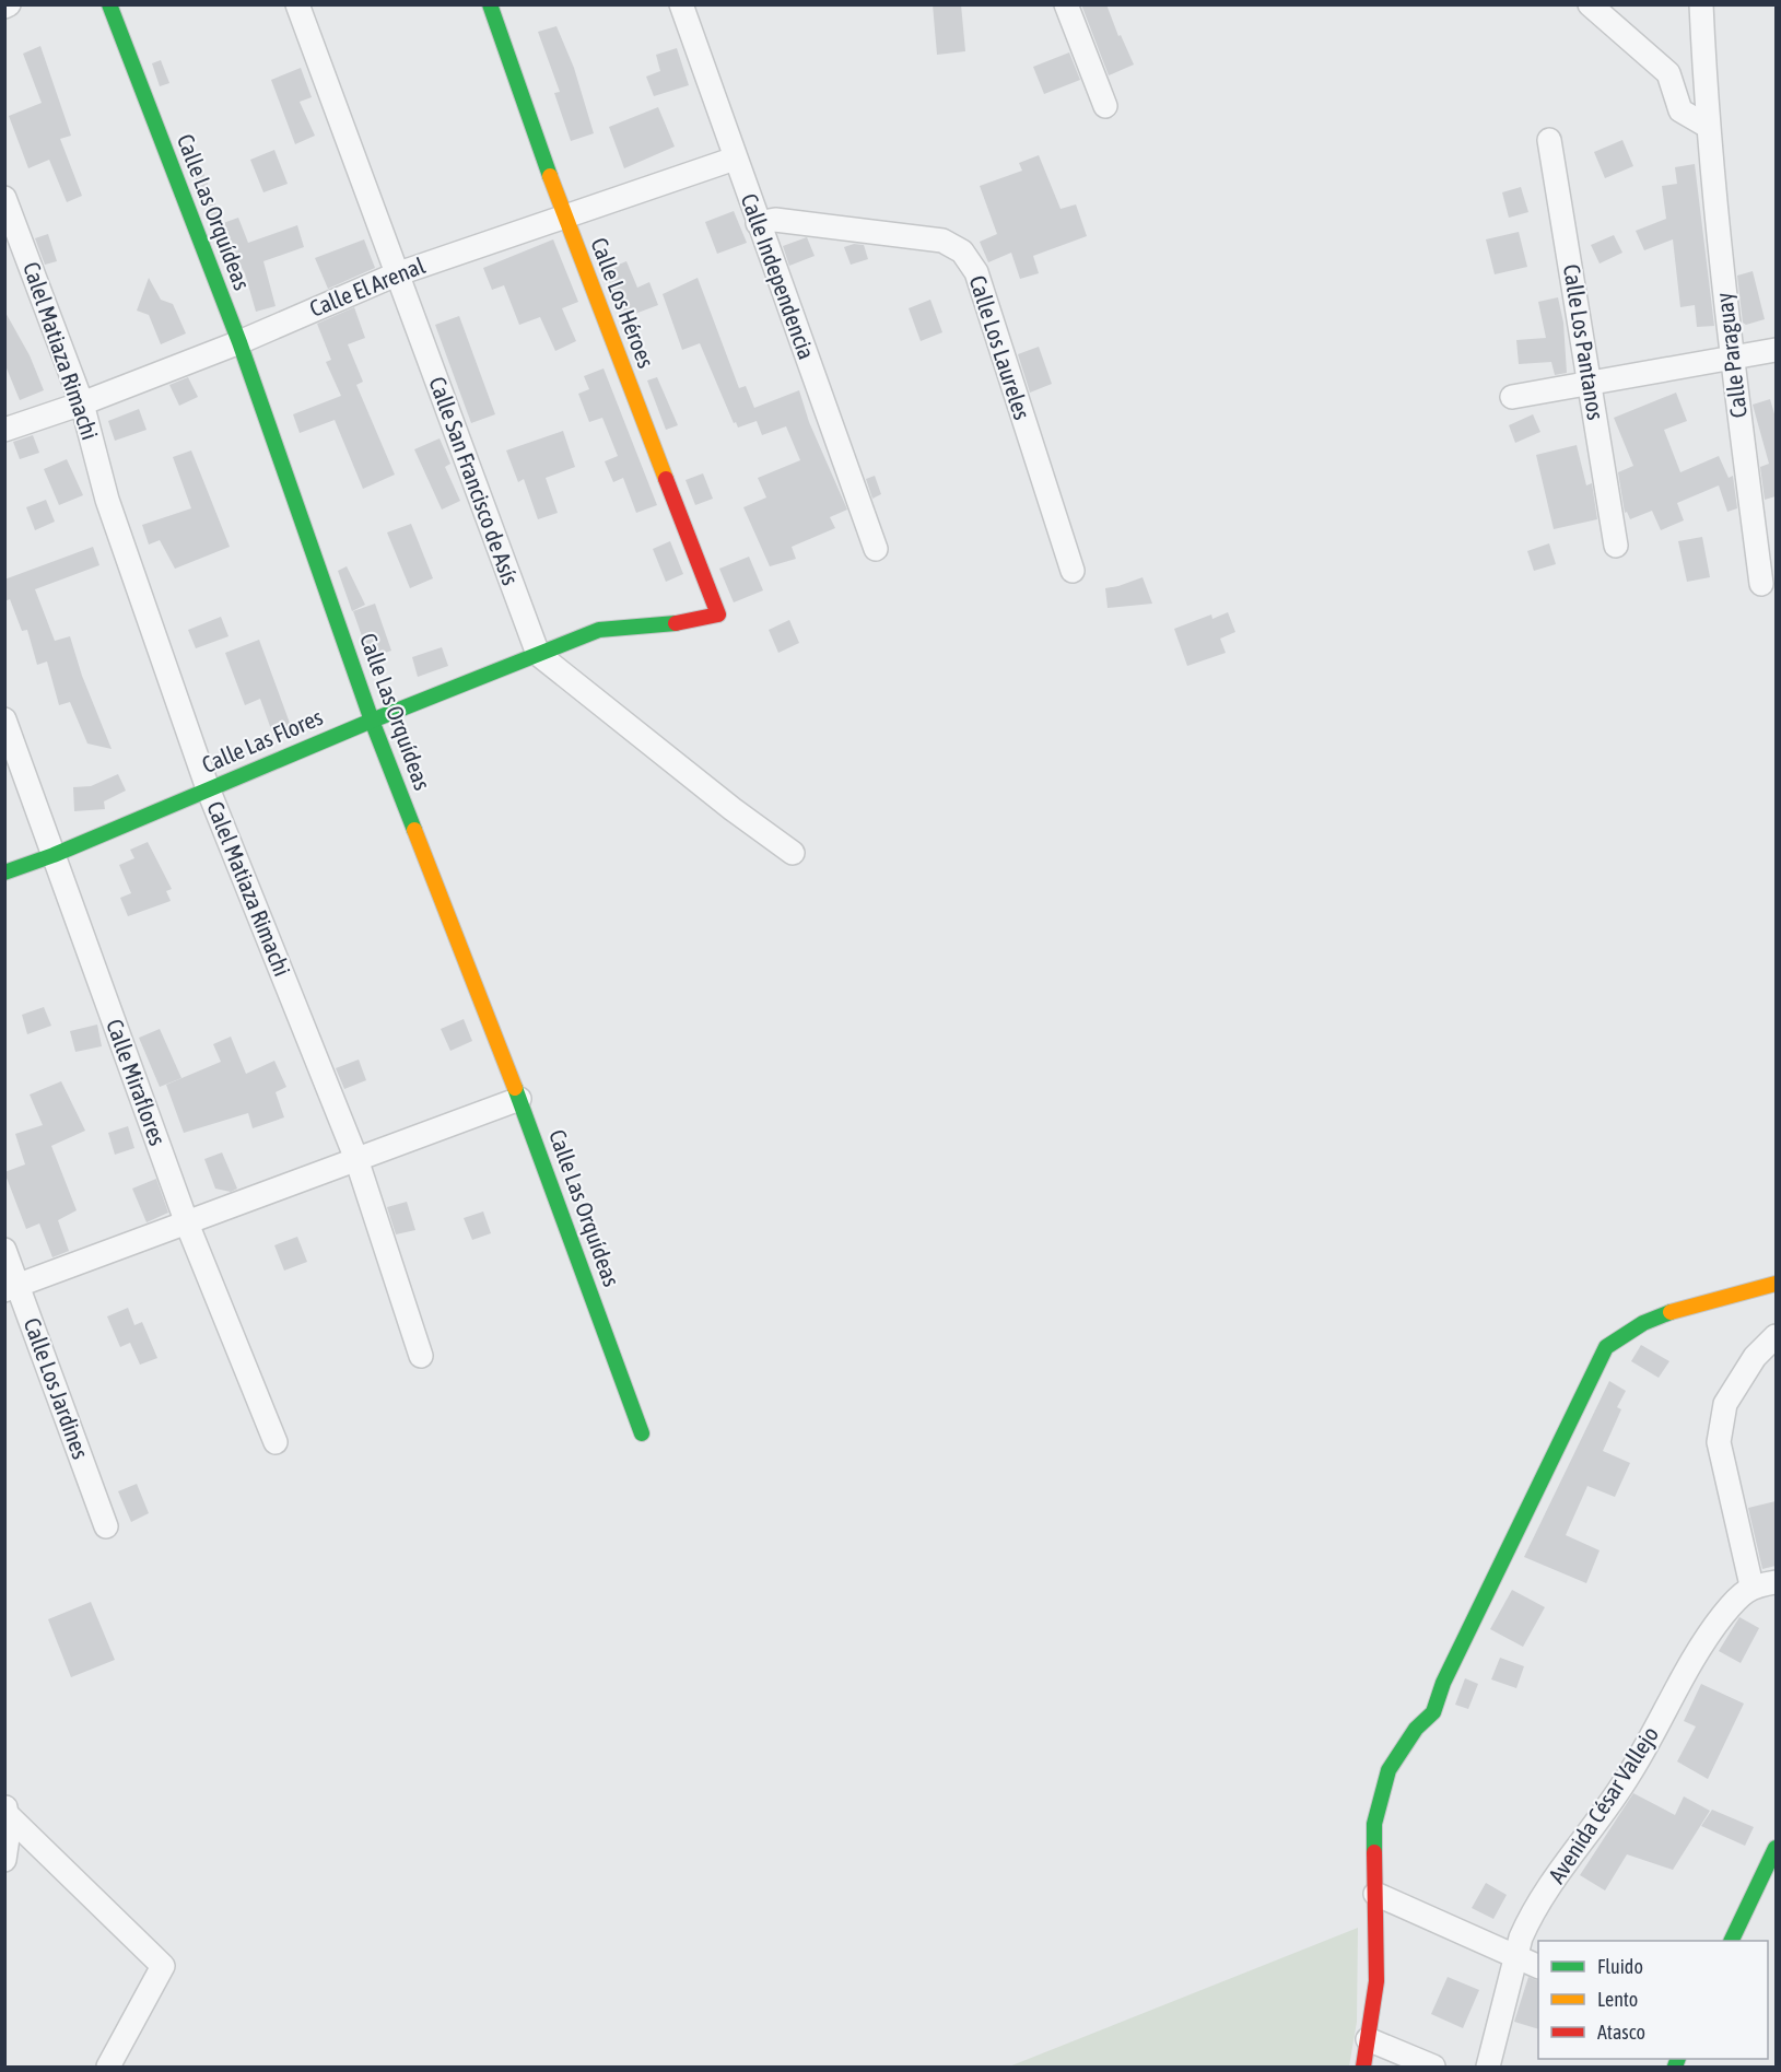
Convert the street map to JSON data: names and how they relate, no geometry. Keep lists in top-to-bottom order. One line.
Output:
{"streets":{"street":["Calle Las Orquídeas","Calle Independencia","Calle El Arenal","Calle Los Héroes","Calle Los Pantanos","Calle Los Laureles","Calel Matiaza Rimachi","Calle Paraguay","Calle San Francisco de Asís","Calle Las Flores","Calle Miraflores","Calle Los Jardines","Avenida César Vallejo"]},"crossings":[["Calle Las Orquídeas","Calle El Arenal"],["Calle Las Orquídeas","Calle Las Flores"],["Calle Independencia","Calle El Arenal"],["Calle Independencia","Calle Los Laureles"],["Calle El Arenal","Calle Los Héroes"],["Calle El Arenal","Calel Matiaza Rimachi"],["Calle El Arenal","Calle San Francisco de Asís"],["Calle Los Héroes","Calle Las Flores"],["Calel Matiaza Rimachi","Calle Las Flores"],["Calle San Francisco de Asís","Calle Las Flores"],["Calle Las Flores","Calle Miraflores"]],"legend":["Fluido","Lento","Atasco"]}
